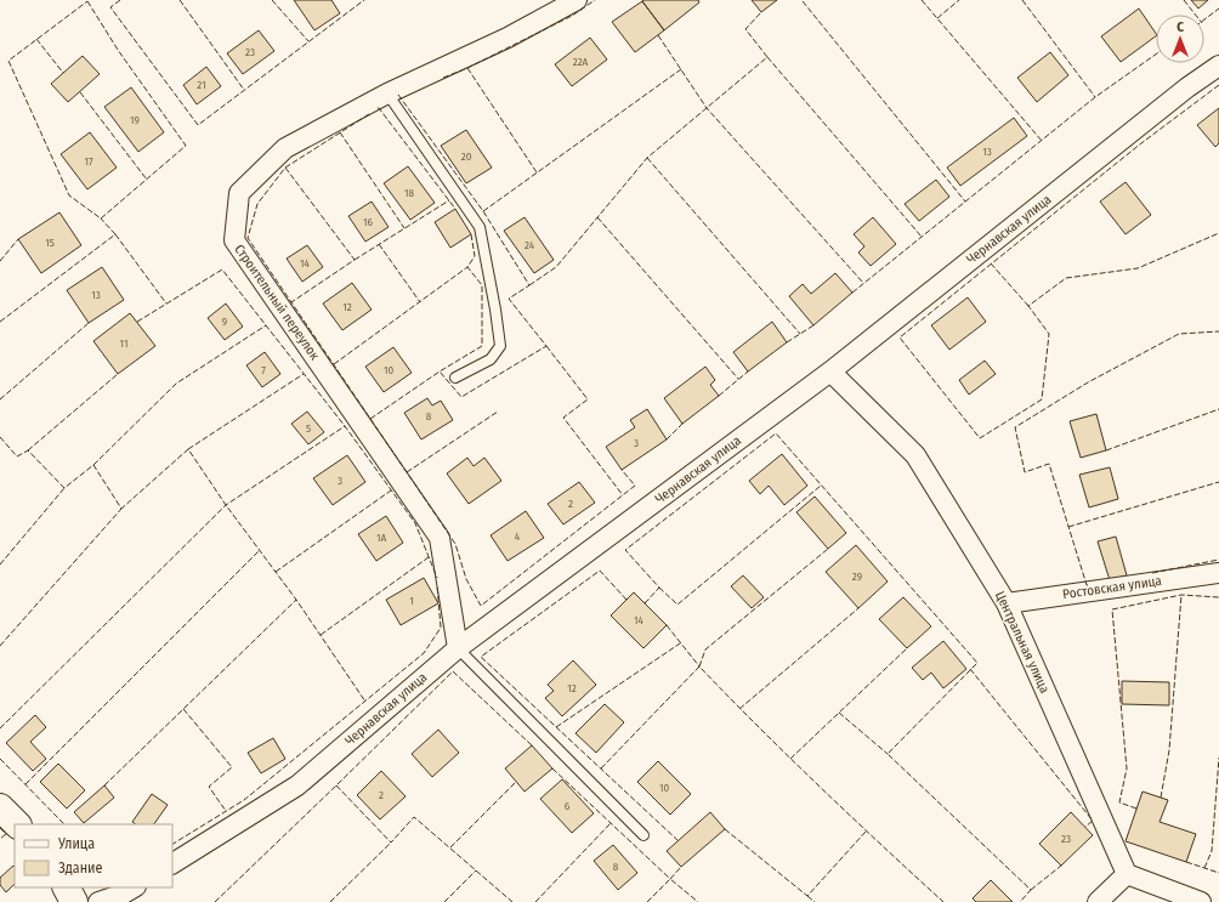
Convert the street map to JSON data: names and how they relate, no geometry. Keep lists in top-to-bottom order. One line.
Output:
{"streets":{"street":["Чернавская улица","Строительный переулок","Ростовская улица","Центральная улица"]},"crossings":[["Чернавская улица","Строительный переулок"],["Чернавская улица","Центральная улица"],["Ростовская улица","Центральная улица"]],"house_numbers":["23","22А","21","19","13","20","17","18","16","15","24","14","13","12","9","11","7","10","8","5","3","3","2","4","1А","29","1","14","12","10","2","6","23","8"],"legend":["Улица","Здание"],"north":"top"}
